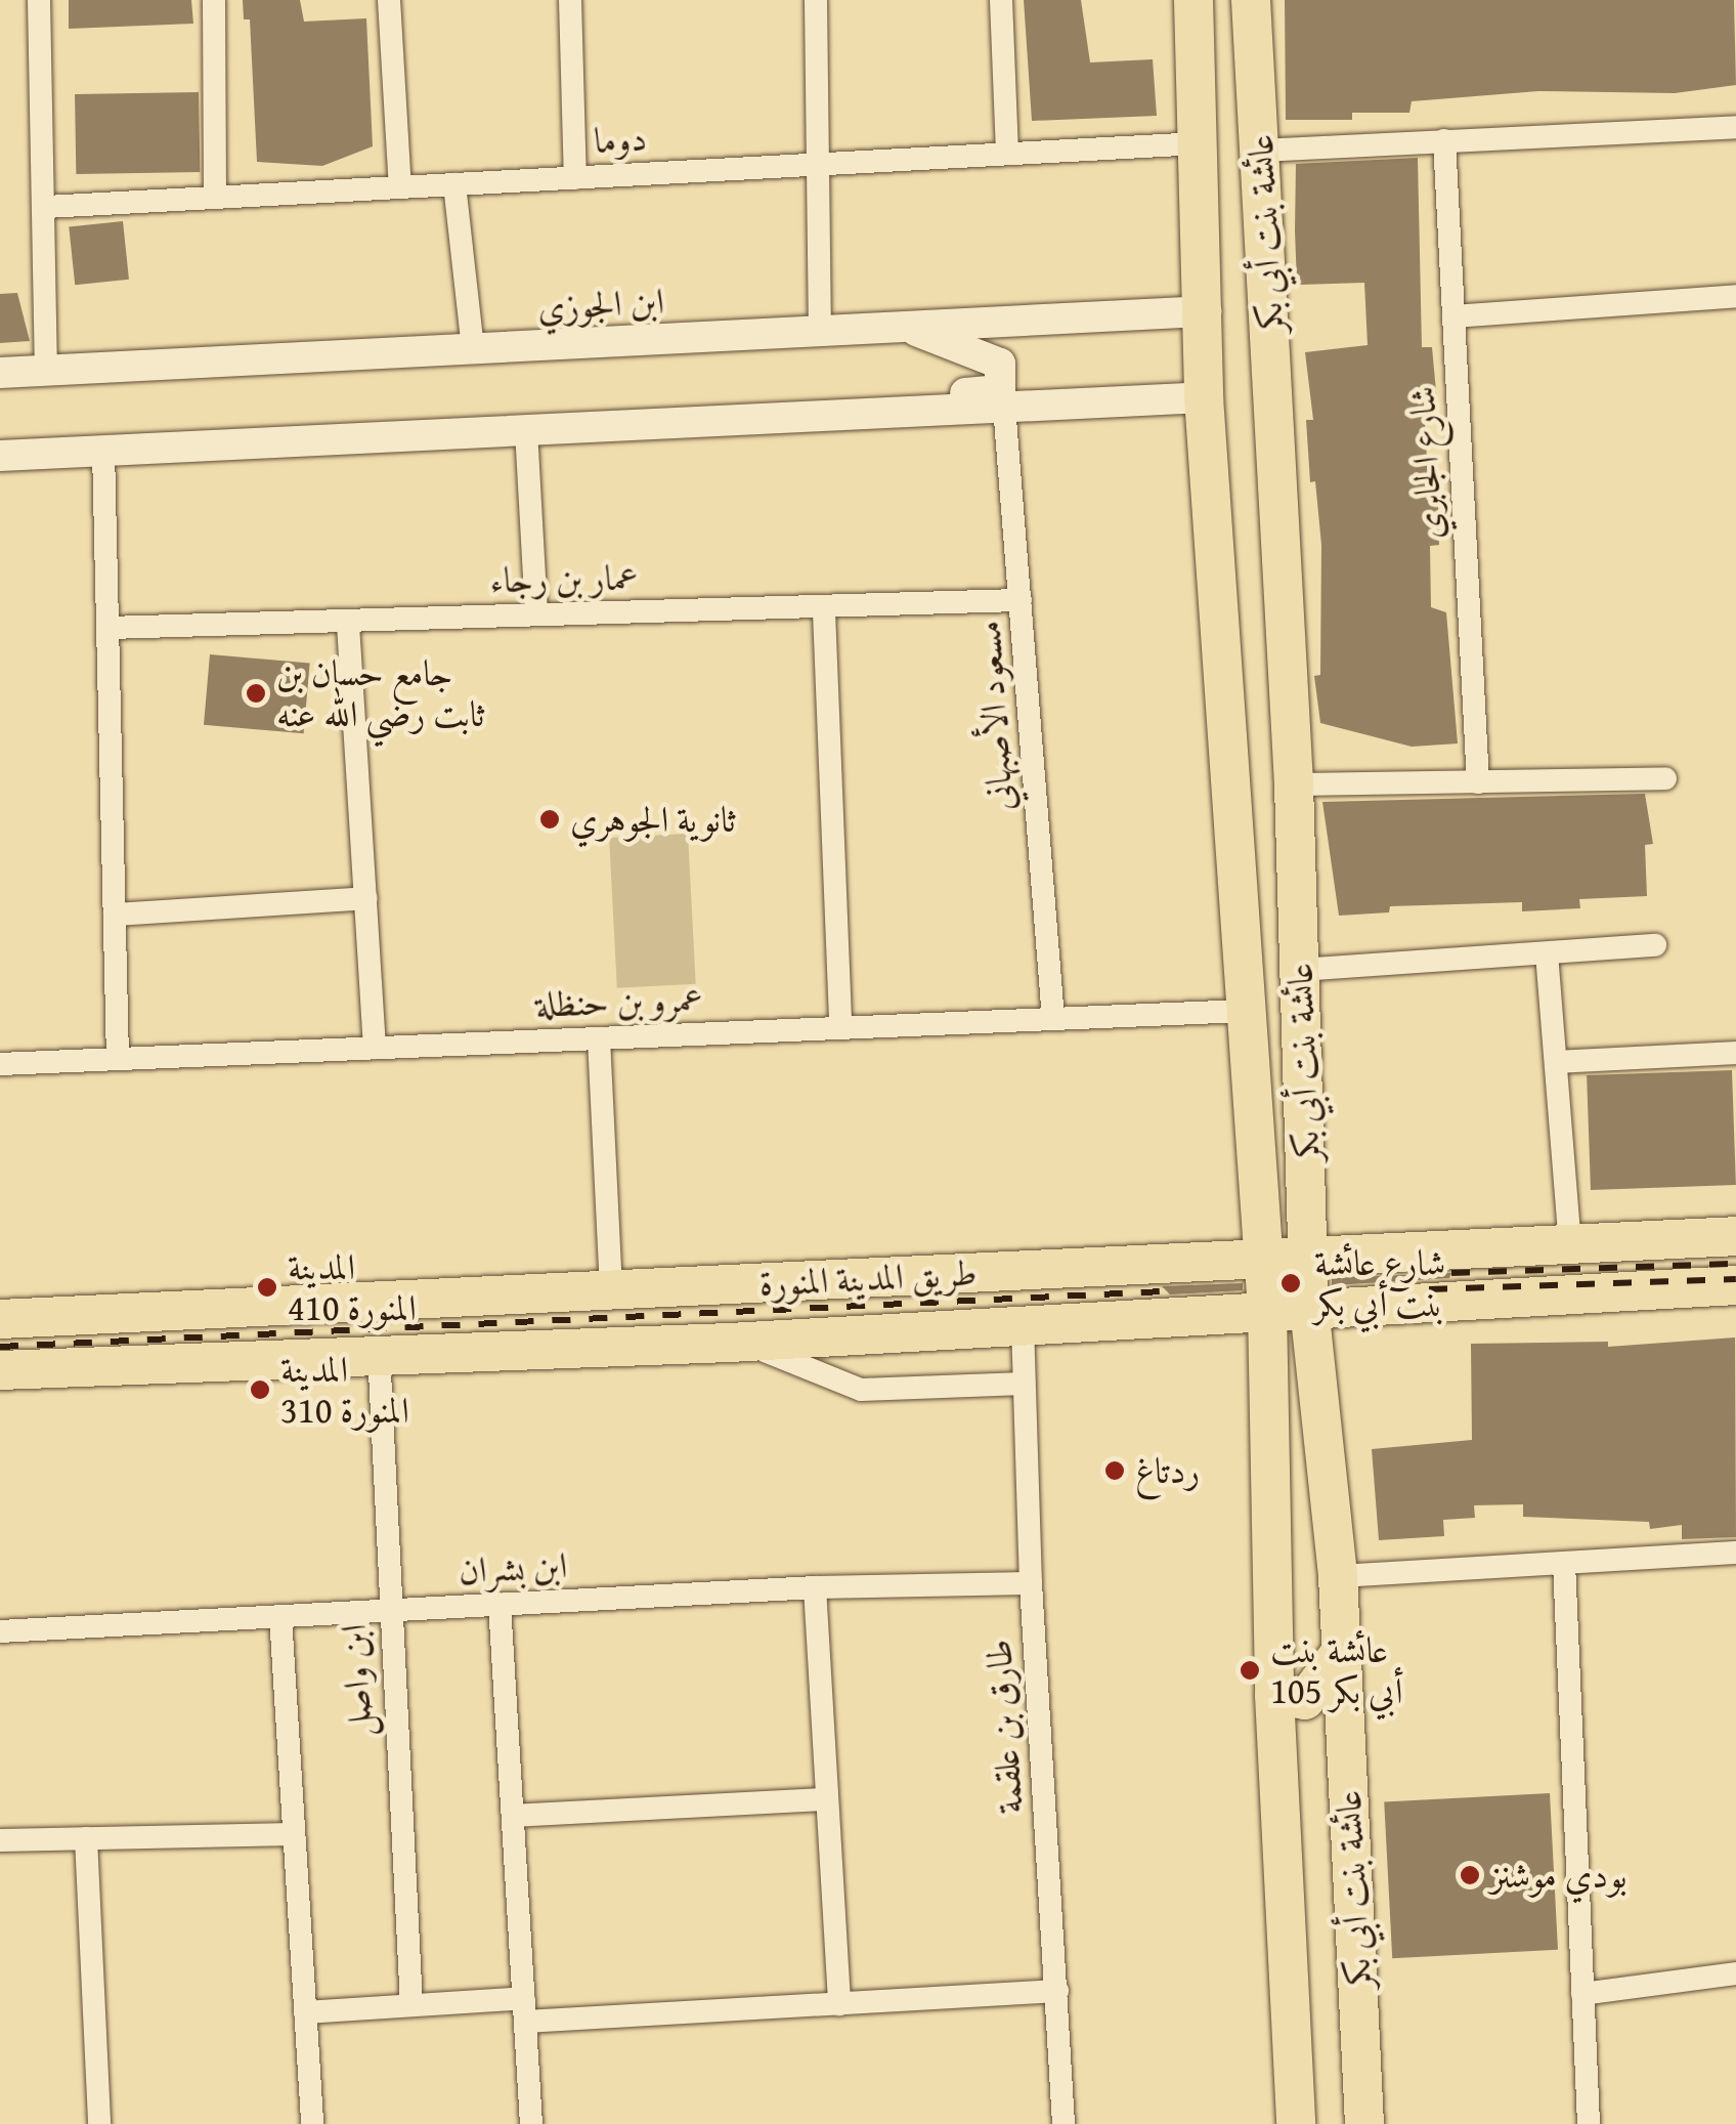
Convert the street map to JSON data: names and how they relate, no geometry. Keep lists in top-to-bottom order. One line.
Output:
{"streets":{"main road":["عائشة بنت أبي بكر","طريق المدينة المنورة"],"street":["دوما","ابن الجوزي","شارع الجابري","عمار بن رجاء","مسعود الأصبهاني","عمرو بن حنظلة","ابن بشران","ابن واصل","طارق بن علقمة"]},"crossings":[["دوما","عائشة بنت أبي بكر"],["عائشة بنت أبي بكر","ابن الجوزي"],["عائشة بنت أبي بكر","عمرو بن حنظلة"],["عائشة بنت أبي بكر","طريق المدينة المنورة"],["عمار بن رجاء","مسعود الأصبهاني"],["مسعود الأصبهاني","عمرو بن حنظلة"],["طريق المدينة المنورة","ابن واصل"],["طريق المدينة المنورة","طارق بن علقمة"],["ابن بشران","ابن واصل"],["ابن بشران","طارق بن علقمة"]],"places":["جامع حسان بن ثابت رضي الله عنه","ثانوية الجوهري","شارع عائشة بنت أبي بكر","المدينة المنورة 410","المدينة المنورة 310","ردتاغ","عائشة بنت أبي بكر 105","بودي موشنز"]}
